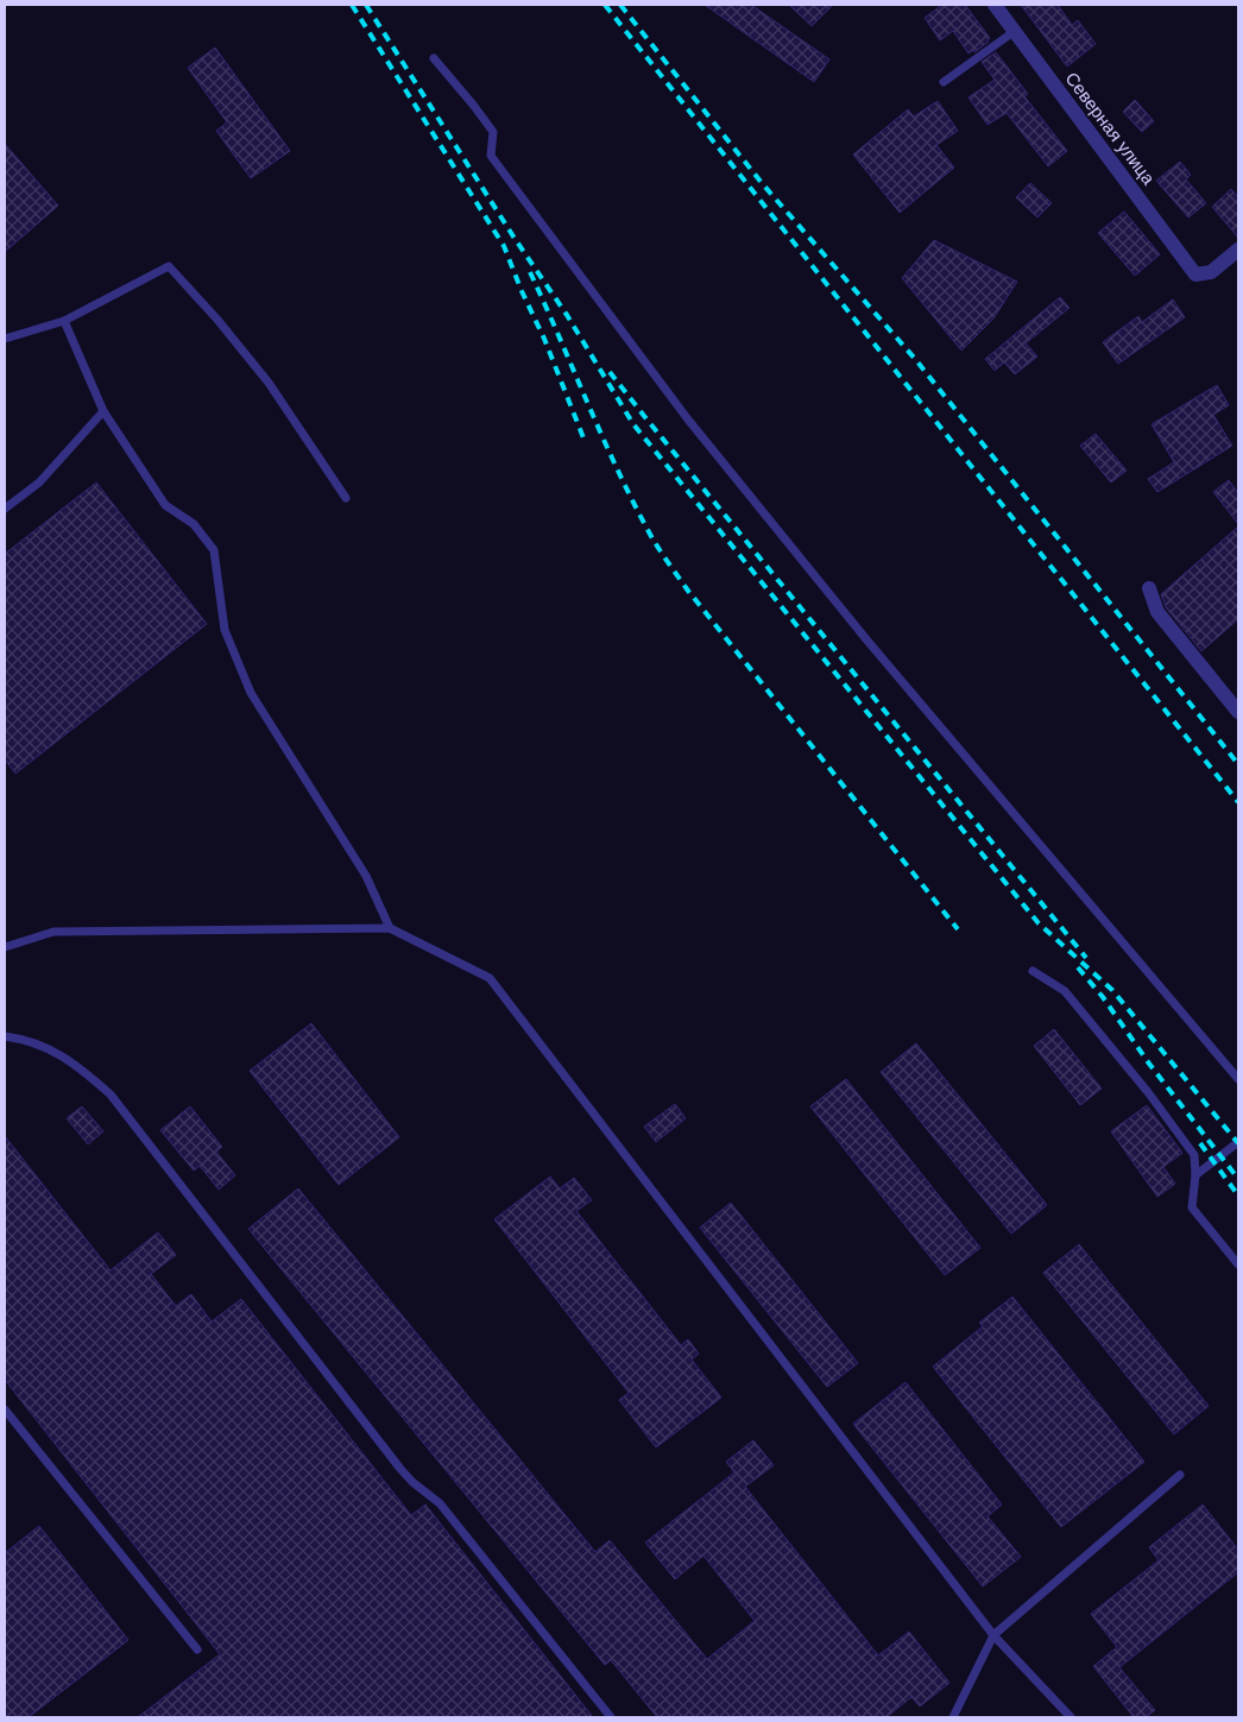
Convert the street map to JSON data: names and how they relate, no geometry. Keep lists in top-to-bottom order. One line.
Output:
{"streets":{"street":["Северная улица"]}}
